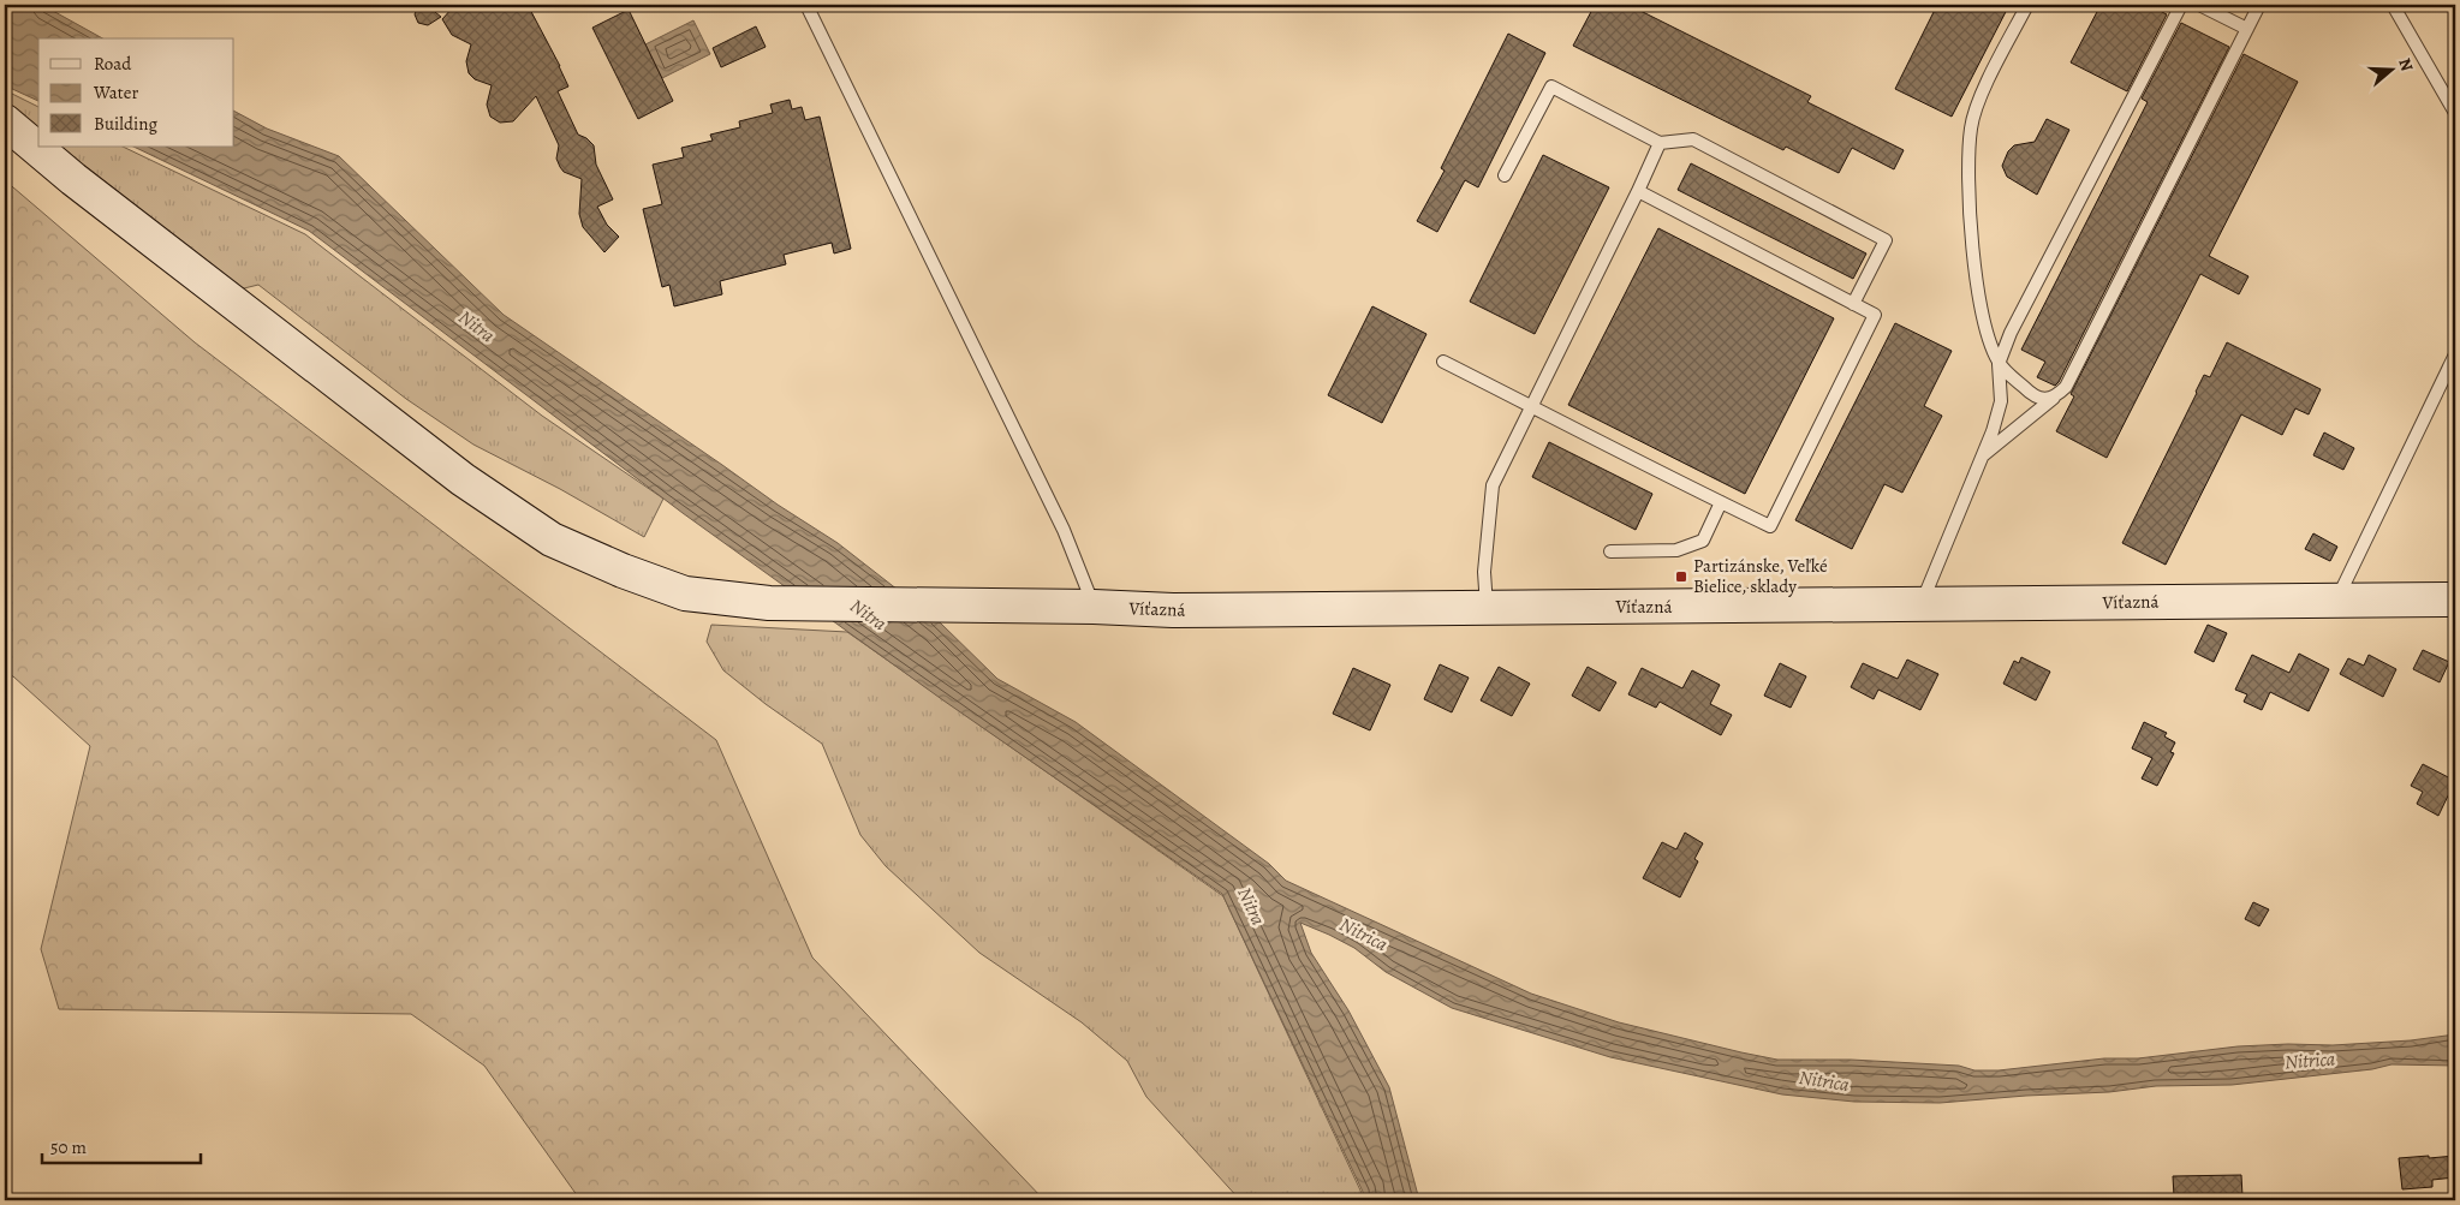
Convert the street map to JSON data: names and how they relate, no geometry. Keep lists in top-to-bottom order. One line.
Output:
{"streets":{"main road":["Víťazná"]},"water":["Nitra","Nitrica"],"places":{"transit":["Partizánske, Veľké Bielice, sklady"]},"legend":["Road","Water","Building"],"scale_bar":"50 m","north":"right"}
